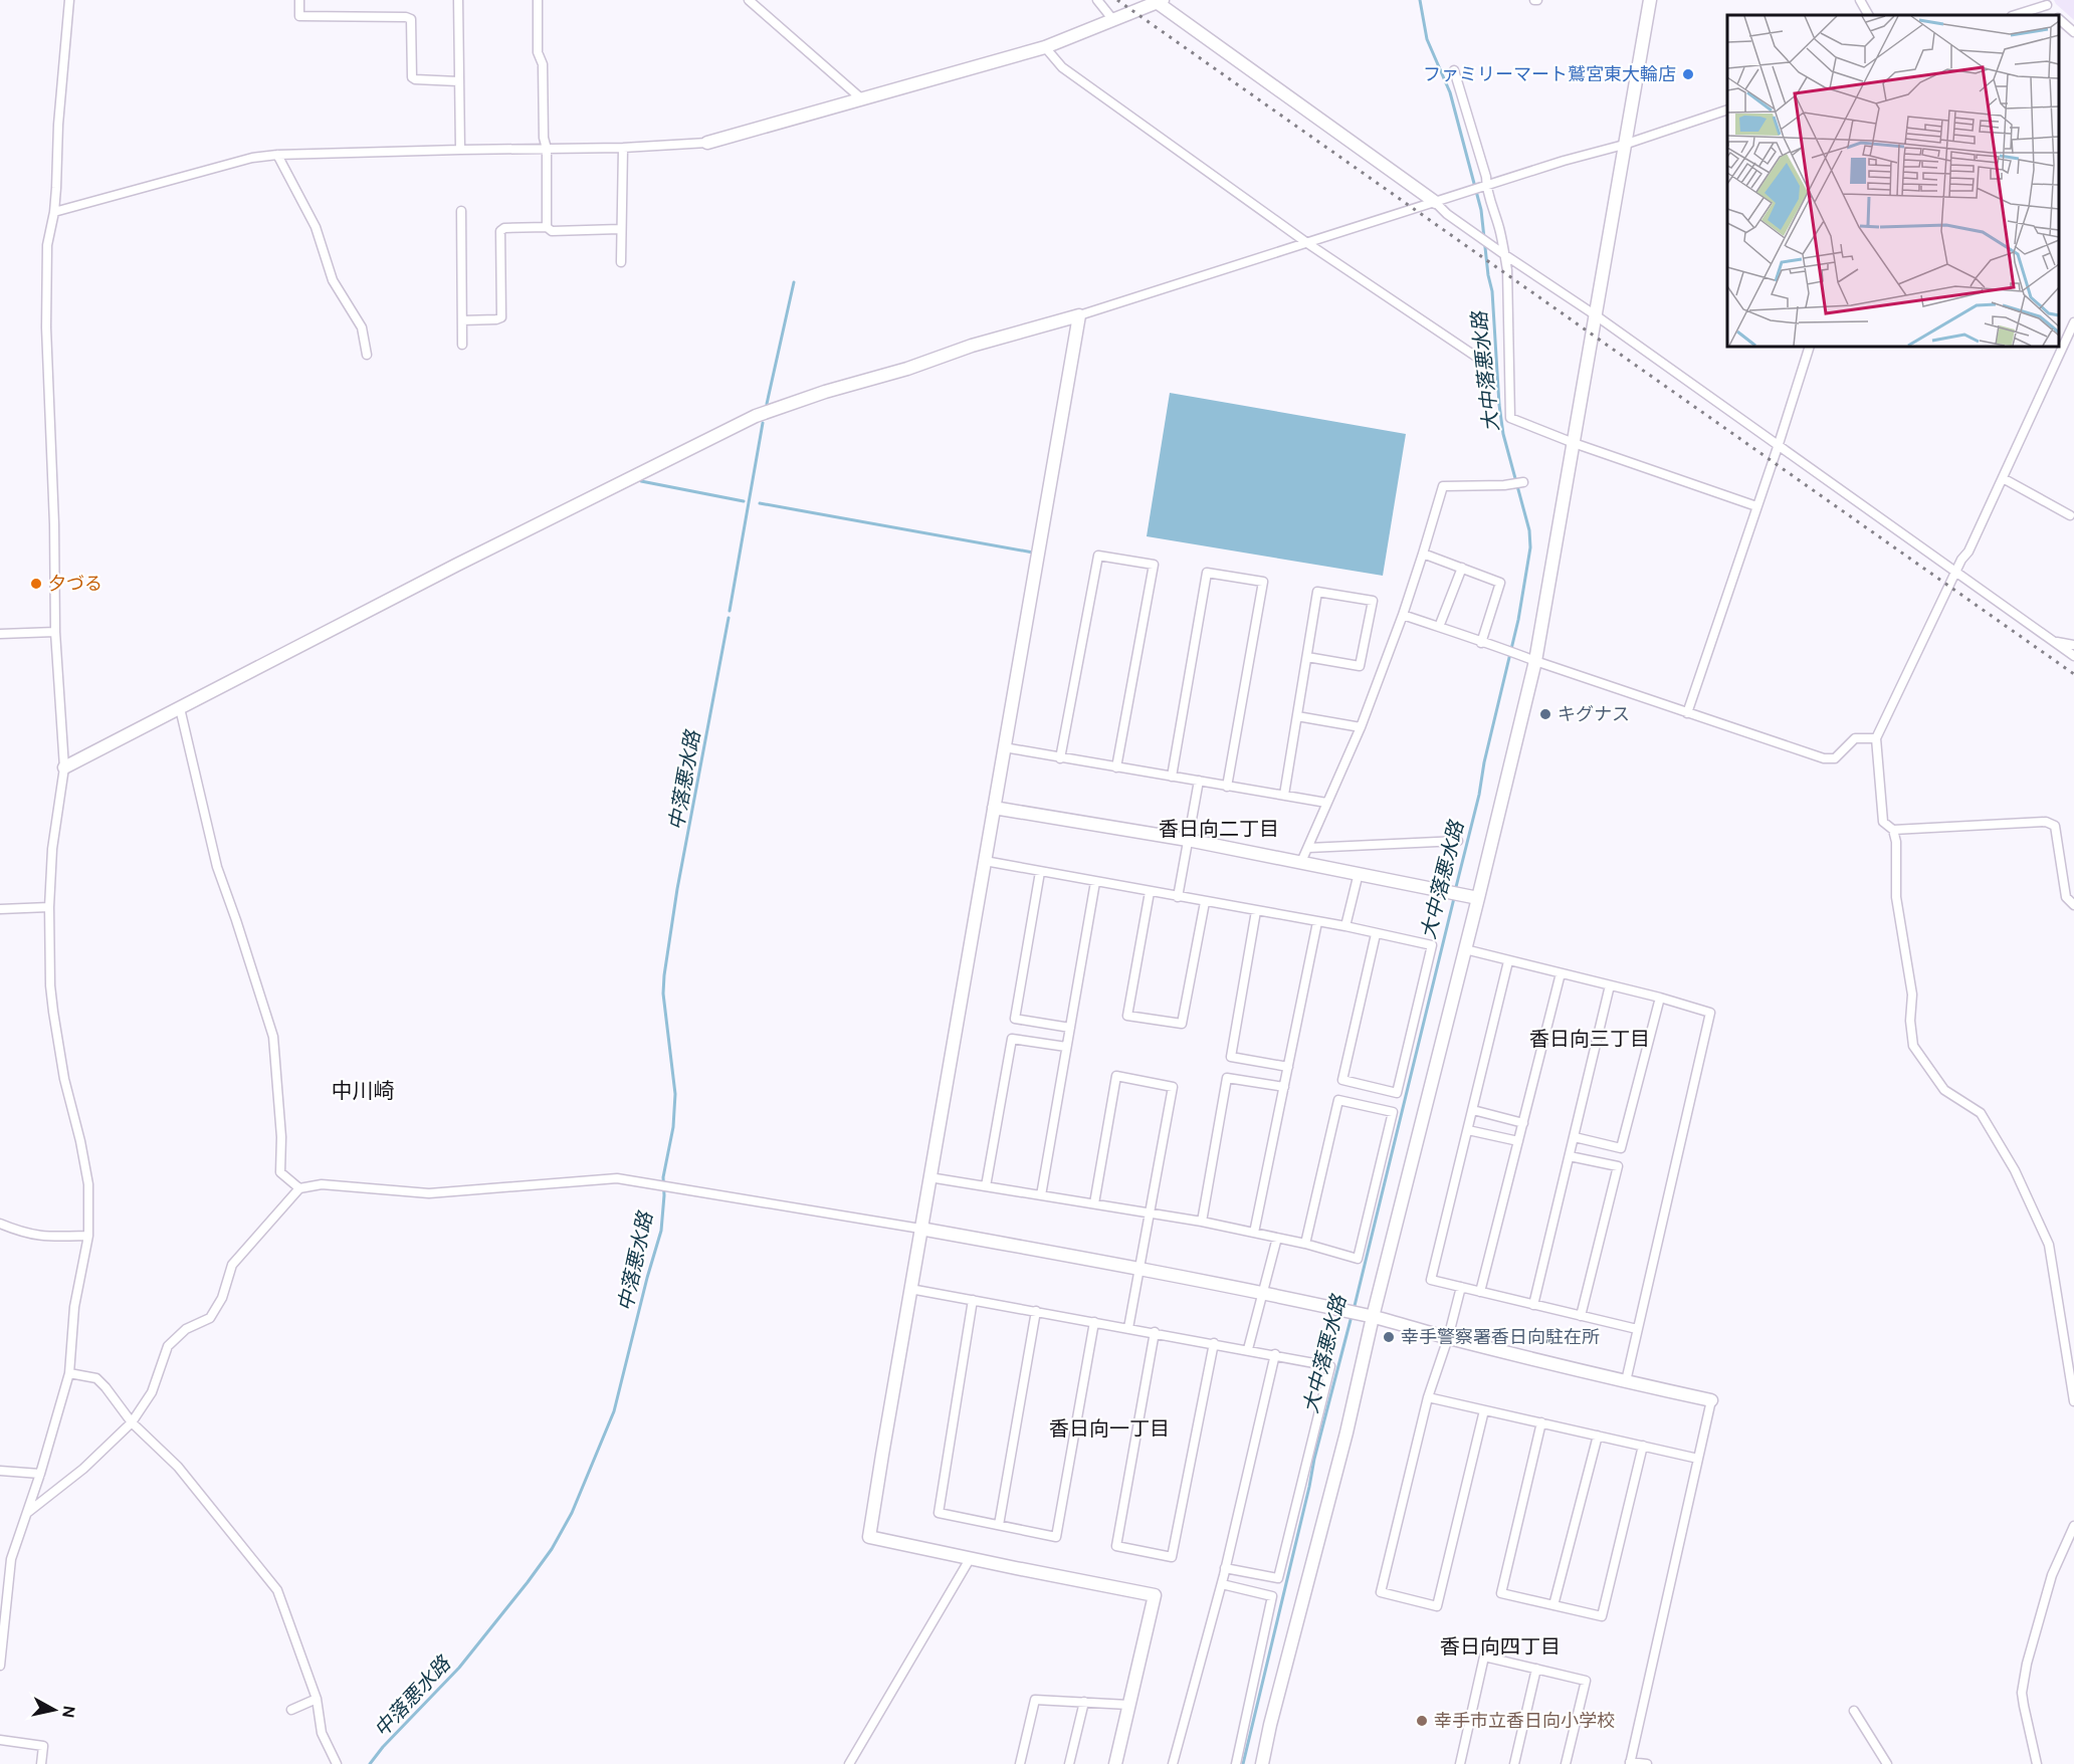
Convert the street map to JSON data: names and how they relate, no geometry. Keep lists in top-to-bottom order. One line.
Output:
{"districts":["香日向二丁目","香日向三丁目","中川崎","香日向一丁目","香日向四丁目"],"water":["大中落悪水路","中落悪水路"],"places":["ファミリーマート鷲宮東大輪店","夕づる","キグナス","幸手警察署香日向駐在所","幸手市立香日向小学校"],"north":"right"}
